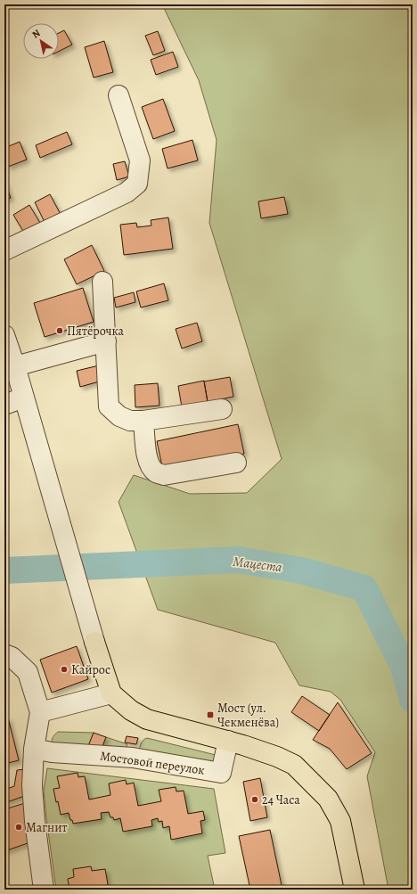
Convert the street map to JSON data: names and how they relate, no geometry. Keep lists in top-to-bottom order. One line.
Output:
{"streets":{"street":["Мостовой переулок"]},"water":["Мацеста"],"places":{"other":["Пятёрочка","Кайрос","24 Часа","Магнит"],"transit":["Мост (ул. Чекменёва)"]},"north":"top left"}
